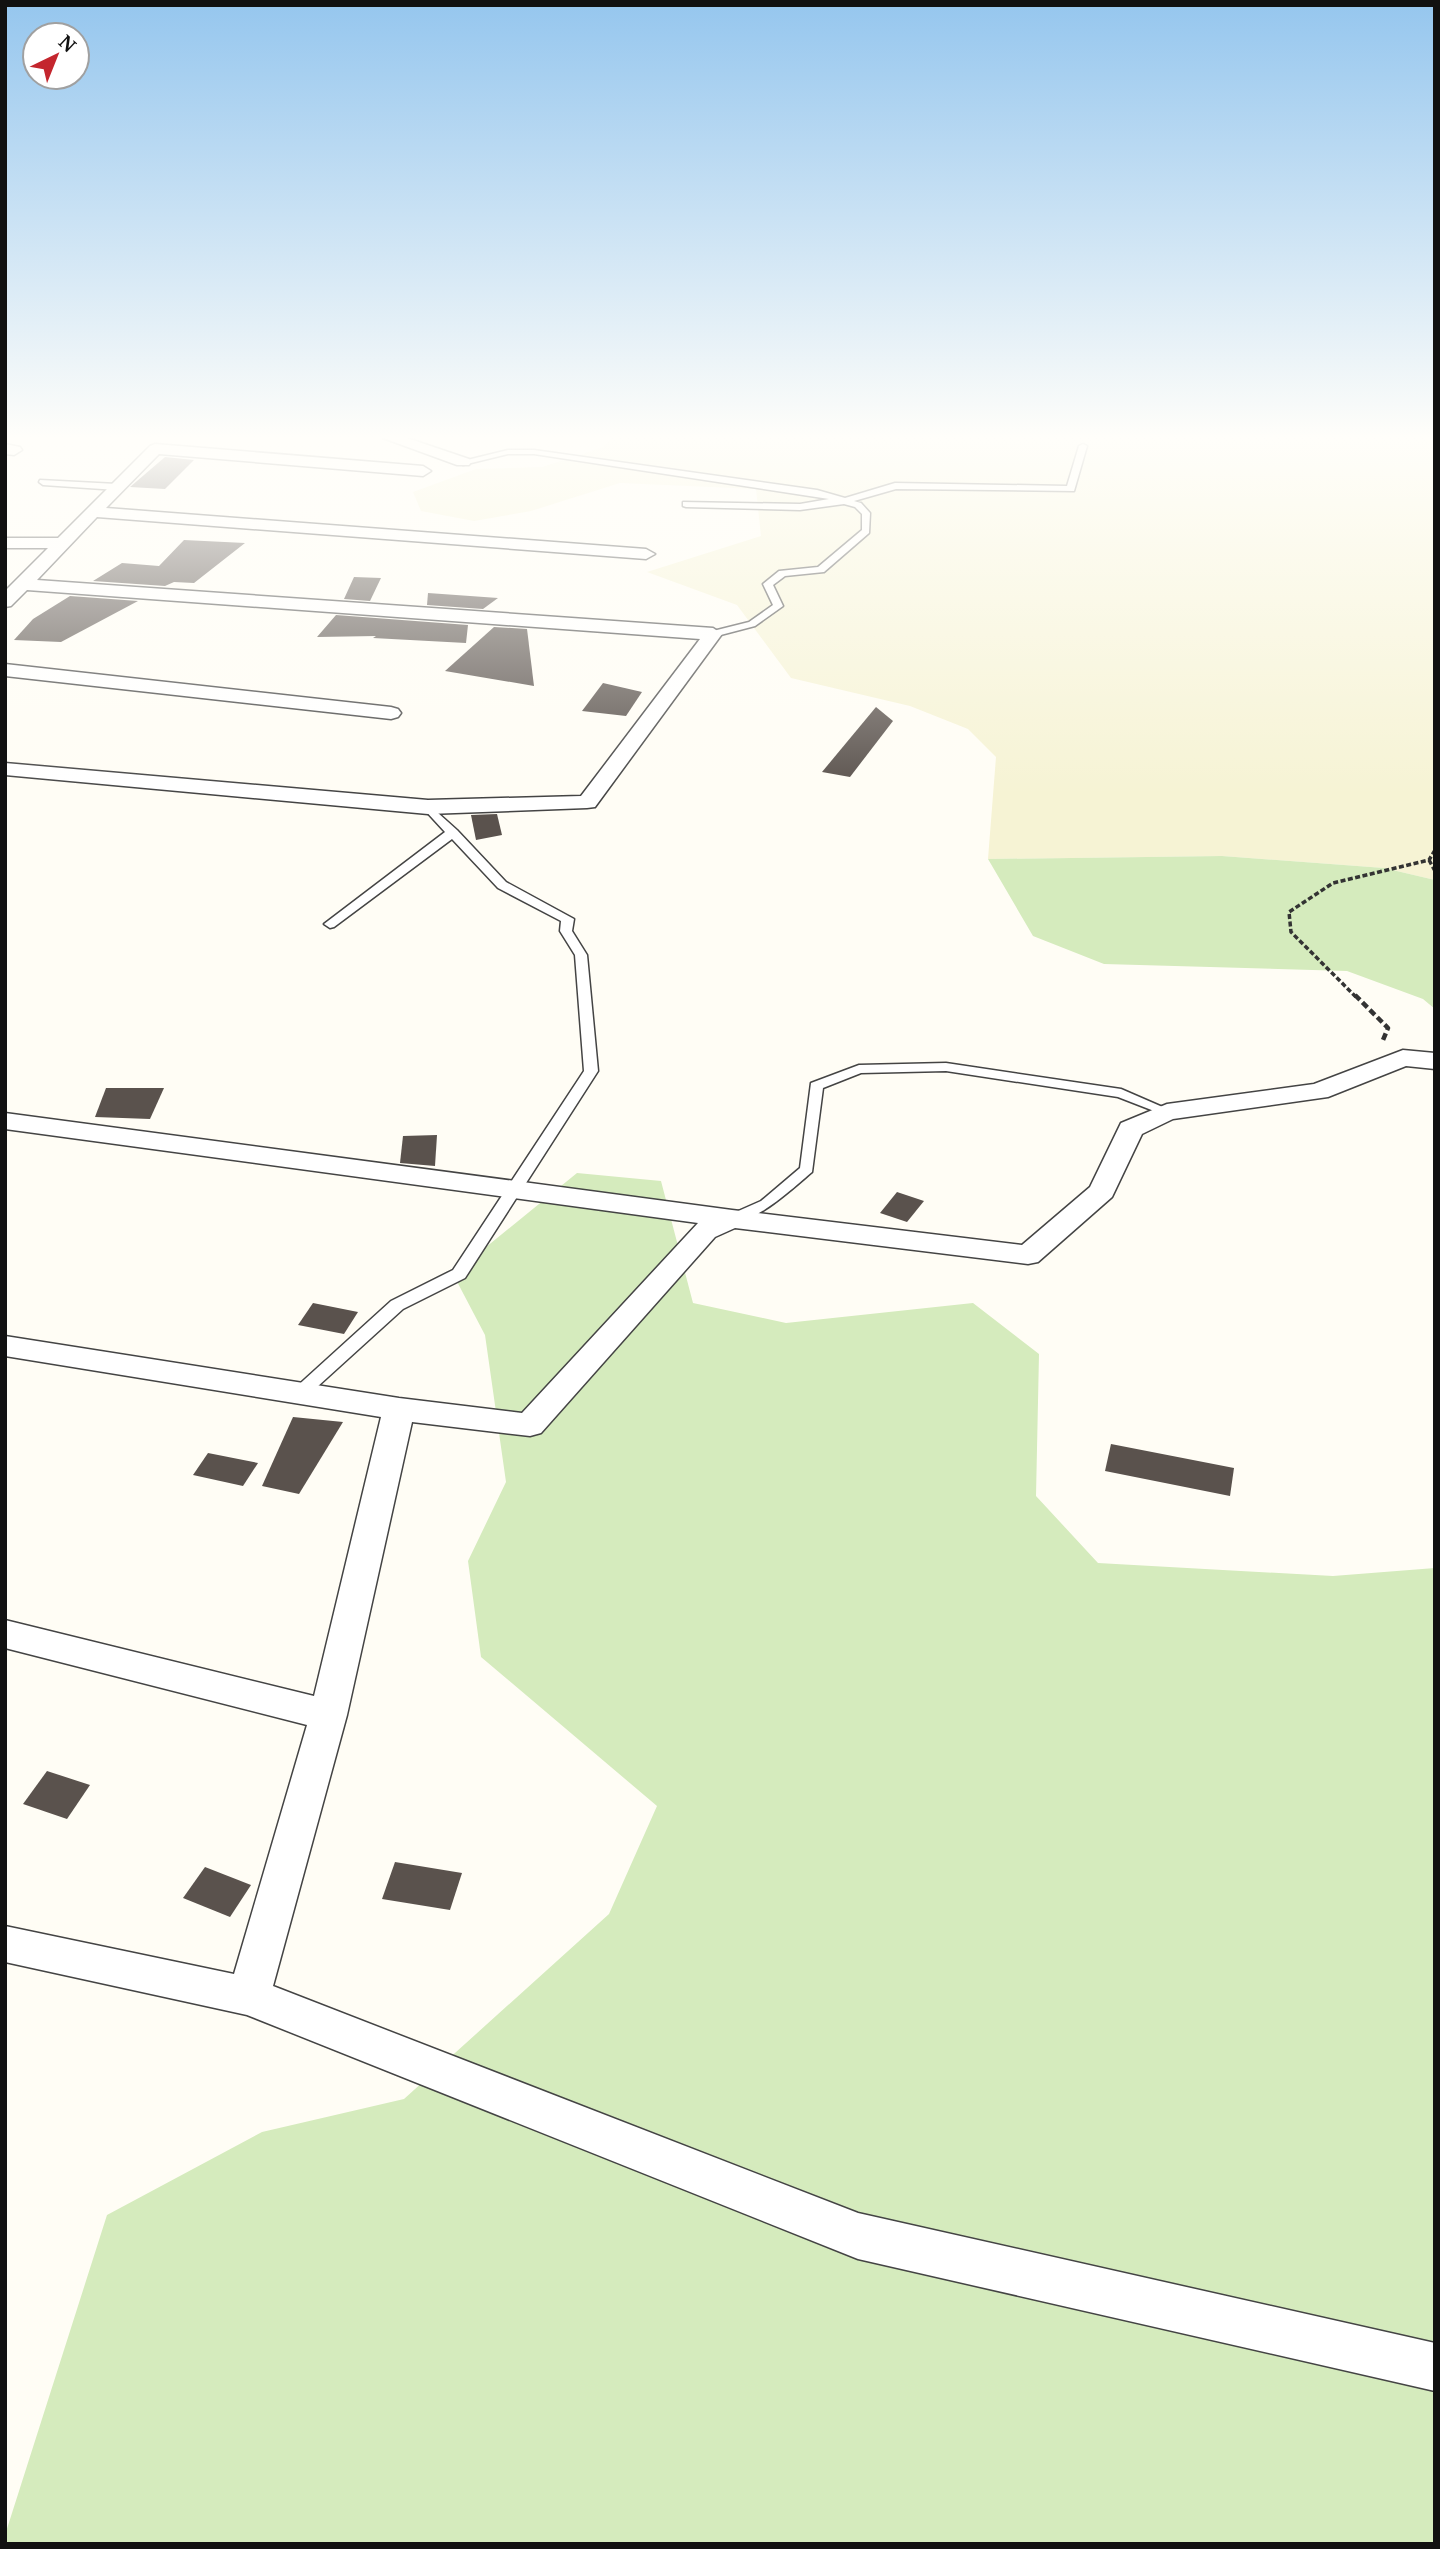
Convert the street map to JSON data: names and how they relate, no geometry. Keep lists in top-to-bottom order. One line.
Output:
{"north":"top right"}
